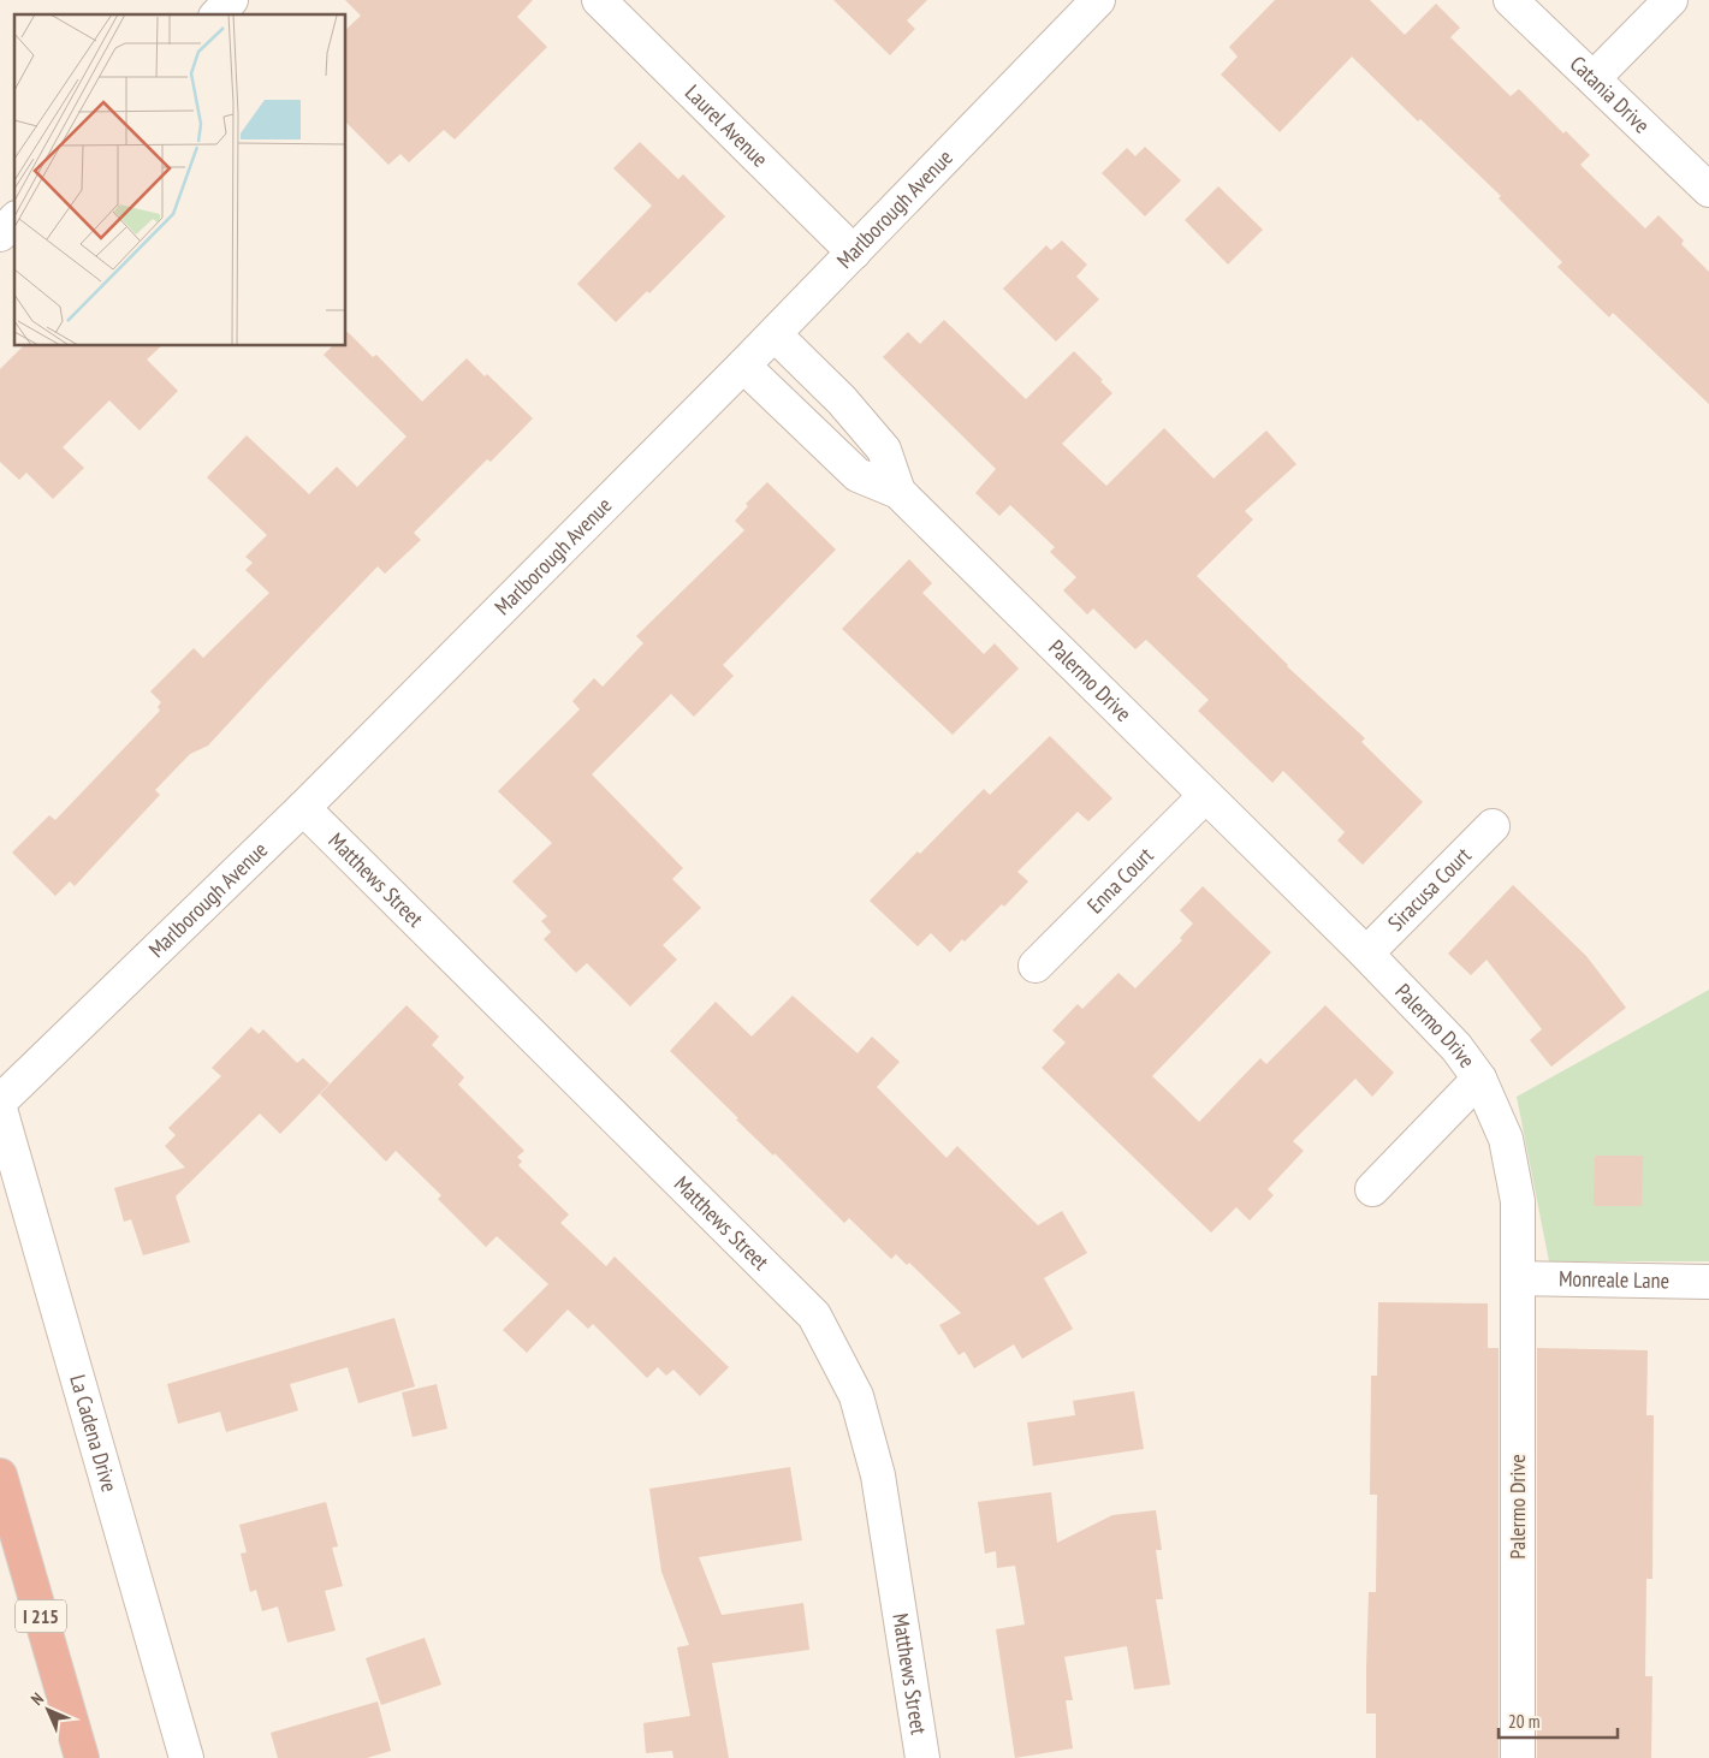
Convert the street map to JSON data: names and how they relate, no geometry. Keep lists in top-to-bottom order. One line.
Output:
{"streets":{"highway":["I 215"],"street":["Catania Drive","Laurel Avenue","Marlborough Avenue","Palermo Drive","Matthews Street","Enna Court","Siracusa Court","Monreale Lane","La Cadena Drive"]},"crossings":[["Laurel Avenue","Marlborough Avenue"],["Marlborough Avenue","Palermo Drive"],["Marlborough Avenue","Matthews Street"],["Palermo Drive","Enna Court"],["Palermo Drive","Siracusa Court"],["Palermo Drive","Monreale Lane"]],"scale_bar":"20 m","north":"top left"}
